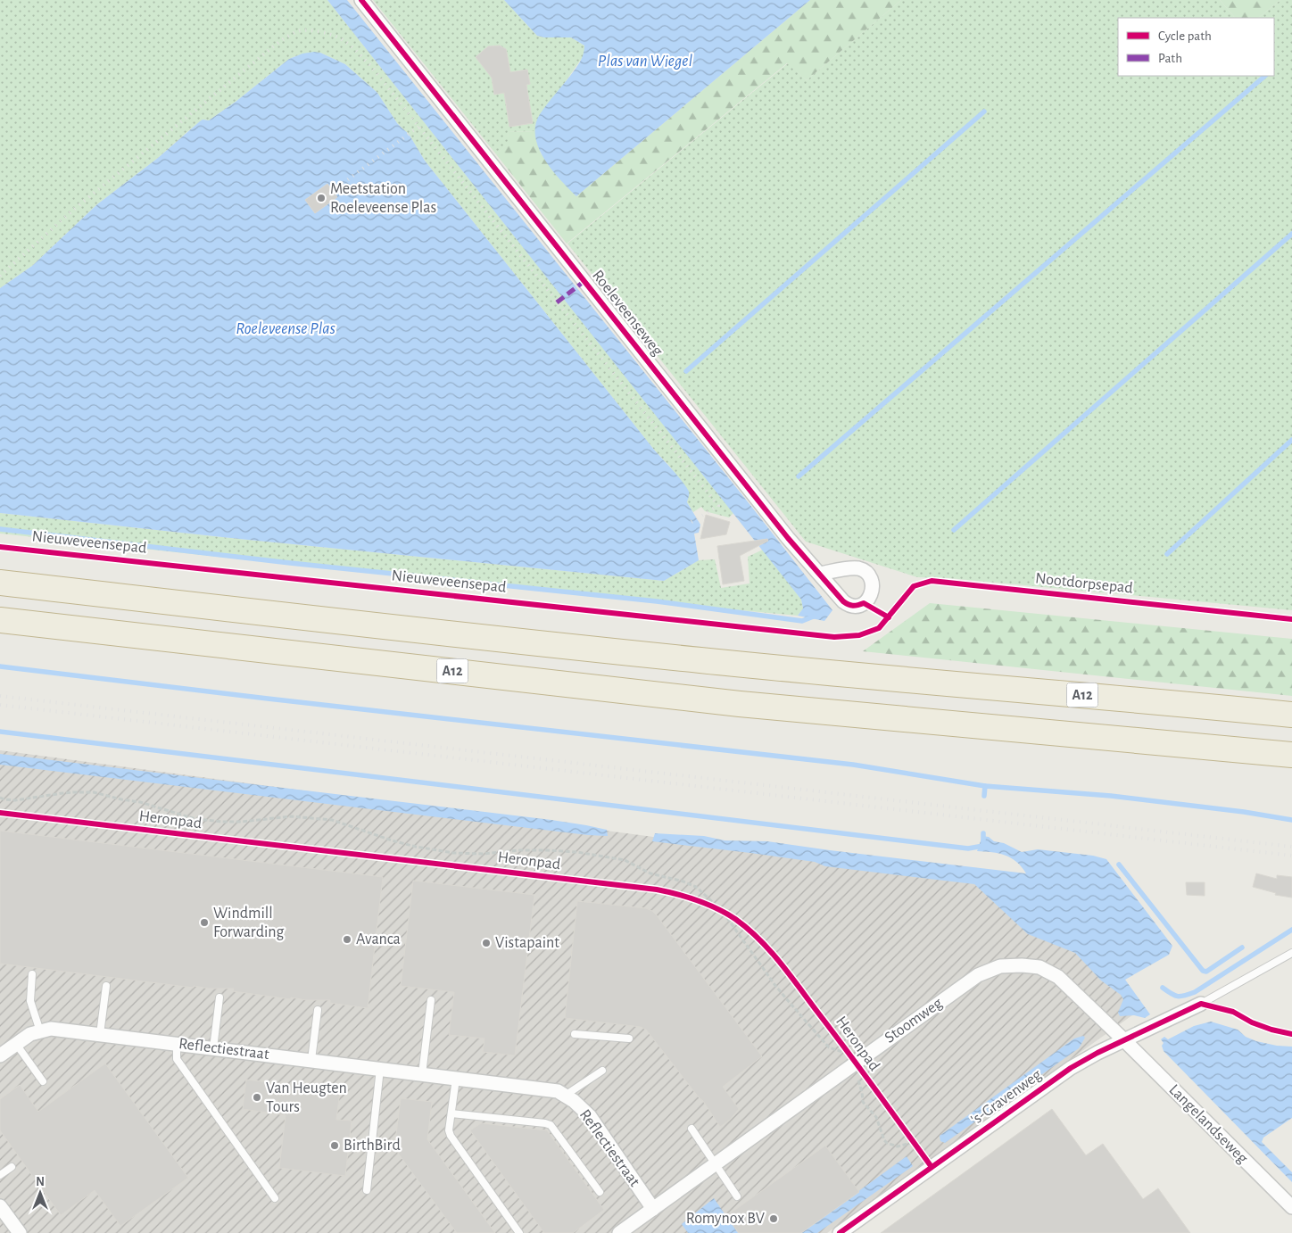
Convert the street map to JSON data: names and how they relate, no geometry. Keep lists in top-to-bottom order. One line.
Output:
{"streets":{"highway":["A12"],"street":["Roeleveenseweg","Stoomweg","Reflectiestraat","'s-Gravenweg","Langelandseweg"],"cycle path":["Nieuweveensepad","Heronpad"]},"crossings":[["Heronpad","Stoomweg"],["Stoomweg","Reflectiestraat"],["Stoomweg","'s-Gravenweg"],["Stoomweg","Langelandseweg"],["'s-Gravenweg","Langelandseweg"]],"water":["Plas van Wiegel","Roeleveense Plas"],"places":["Meetstation Roeleveense Plas","Windmill Forwarding","Avanca","Vistapaint","Van Heugten Tours","BirthBird","Romynox BV"],"legend":["Cycle path","Path"],"north":"top"}
